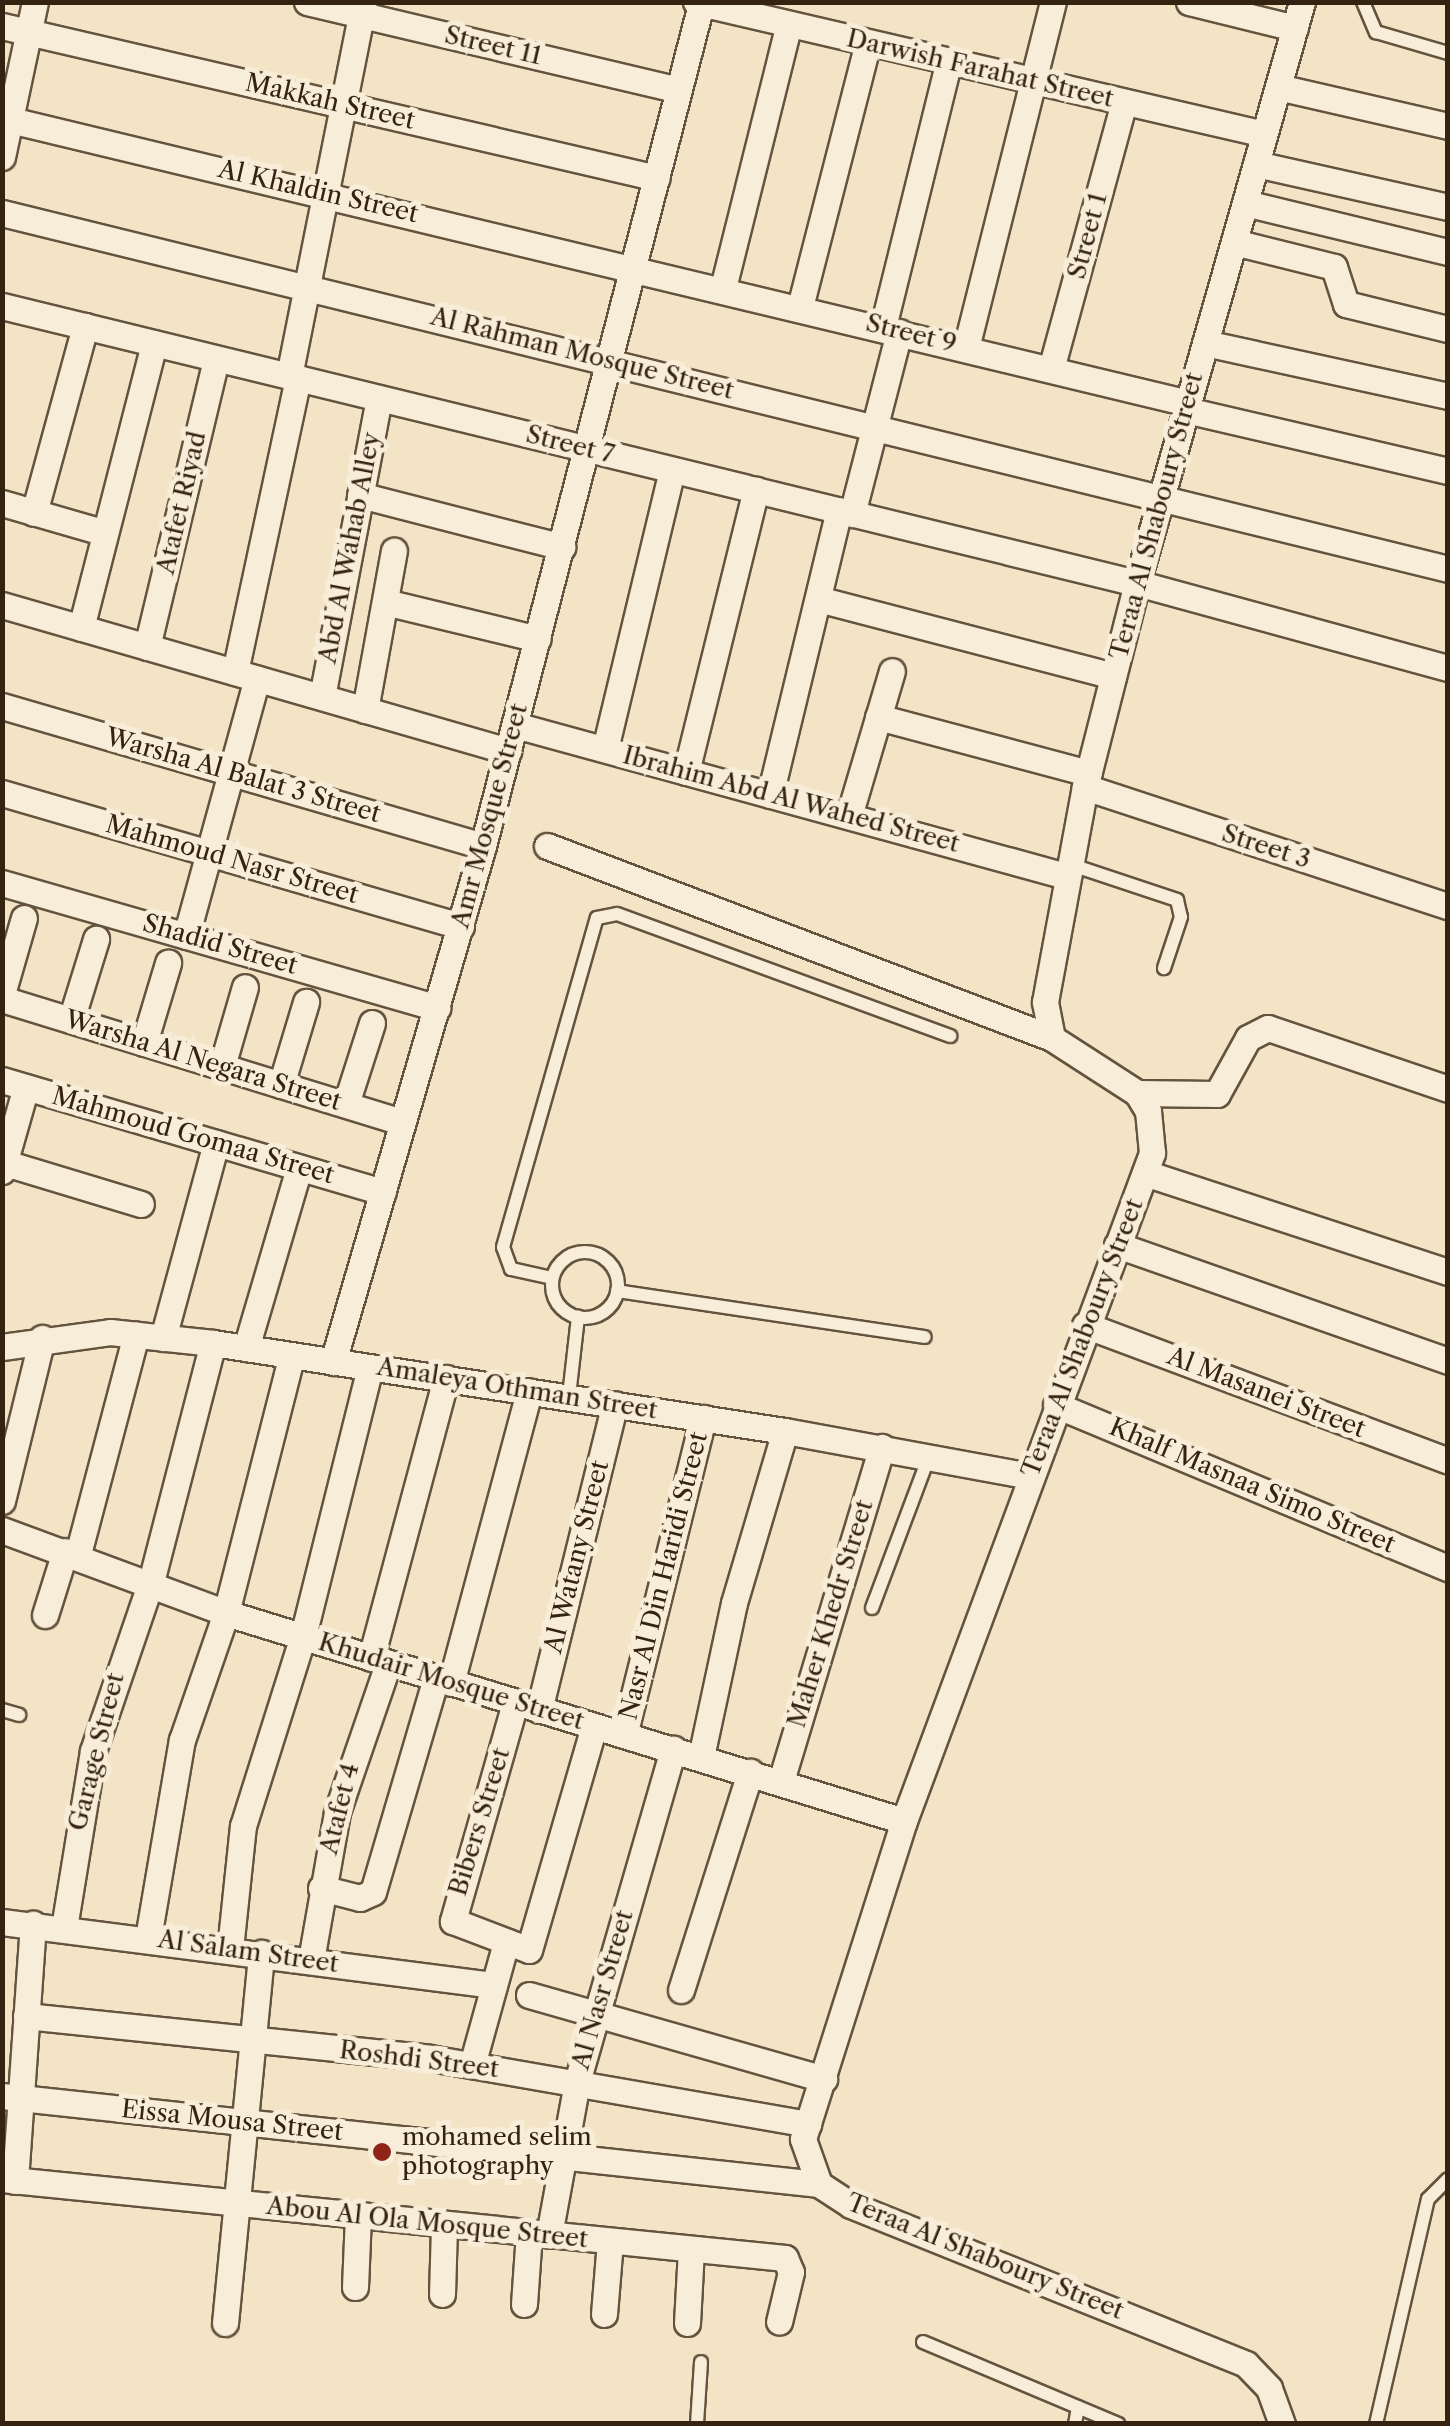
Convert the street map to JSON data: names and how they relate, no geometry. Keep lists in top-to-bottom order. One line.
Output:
{"streets":{"street":["Street 11","Darwish Farahat Street","Makkah Street","Al Khaldin Street","Street 1","Street 9","Al Rahman Mosque Street","Street 7","Atafet Riyad","Teraa Al Shaboury Street","Abd Al Wahab Alley","Warsha Al Balat 3 Street","Ibrahim Abd Al Wahed Street","Amr Mosque Street","Street 3","Mahmoud Nasr Street","Shadid Street","Warsha Al Negara Street","Mahmoud Gomaa Street","Amaleya Othman Street","Al Masanei Street","Khalf Masnaa Simo Street","Al Watany Street","Nasr Al Din Haridi Street","Maher Khedr Street","Khudair Mosque Street","Garage Street","Atafet 4","Bibers Street","Al Salam Street","Al Nasr Street","Roshdi Street","Eissa Mousa Street","Abou Al Ola Mosque Street"]},"crossings":[["Street 11","Amr Mosque Street"],["Darwish Farahat Street","Street 1"],["Darwish Farahat Street","Teraa Al Shaboury Street"],["Darwish Farahat Street","Amr Mosque Street"],["Makkah Street","Amr Mosque Street"],["Al Khaldin Street","Street 9"],["Al Khaldin Street","Amr Mosque Street"],["Street 1","Street 9"],["Street 9","Teraa Al Shaboury Street"],["Street 9","Amr Mosque Street"],["Al Rahman Mosque Street","Teraa Al Shaboury Street"],["Al Rahman Mosque Street","Amr Mosque Street"],["Street 7","Atafet Riyad"],["Street 7","Teraa Al Shaboury Street"],["Street 7","Abd Al Wahab Alley"],["Street 7","Amr Mosque Street"],["Teraa Al Shaboury Street","Ibrahim Abd Al Wahed Street"],["Teraa Al Shaboury Street","Street 3"],["Teraa Al Shaboury Street","Amaleya Othman Street"],["Teraa Al Shaboury Street","Al Masanei Street"],["Teraa Al Shaboury Street","Khalf Masnaa Simo Street"],["Teraa Al Shaboury Street","Khudair Mosque Street"],["Teraa Al Shaboury Street","Roshdi Street"],["Teraa Al Shaboury Street","Eissa Mousa Street"],["Warsha Al Balat 3 Street","Amr Mosque Street"],["Ibrahim Abd Al Wahed Street","Amr Mosque Street"],["Amr Mosque Street","Mahmoud Nasr Street"],["Amr Mosque Street","Shadid Street"],["Amr Mosque Street","Warsha Al Negara Street"],["Amr Mosque Street","Mahmoud Gomaa Street"],["Amr Mosque Street","Amaleya Othman Street"],["Amaleya Othman Street","Al Watany Street"],["Amaleya Othman Street","Nasr Al Din Haridi Street"],["Amaleya Othman Street","Maher Khedr Street"],["Amaleya Othman Street","Garage Street"],["Amaleya Othman Street","Atafet 4"],["Al Watany Street","Khudair Mosque Street"],["Al Watany Street","Bibers Street"],["Nasr Al Din Haridi Street","Khudair Mosque Street"],["Maher Khedr Street","Khudair Mosque Street"],["Khudair Mosque Street","Garage Street"],["Khudair Mosque Street","Atafet 4"],["Khudair Mosque Street","Bibers Street"],["Khudair Mosque Street","Al Nasr Street"],["Garage Street","Al Salam Street"],["Atafet 4","Al Salam Street"],["Al Nasr Street","Roshdi Street"],["Al Nasr Street","Eissa Mousa Street"],["Al Nasr Street","Abou Al Ola Mosque Street"]],"places":["mohamed selim photography"]}
